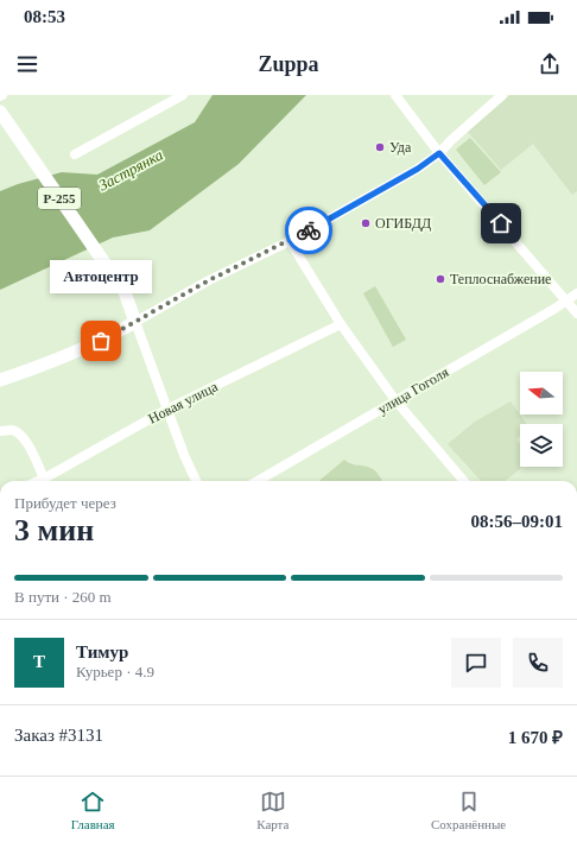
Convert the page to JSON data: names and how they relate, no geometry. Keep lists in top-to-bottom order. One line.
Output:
{"streets":{"highway":["Р-255"],"street":["улица Гоголя","Новая улица"]},"water":["Застрянка"],"places":["Уда","ОГИБДД","Теплоснабжение","Автоцентр"],"north":"left","page":{"status":"08:53","header":"Zuppa","bubble":"Автоцентр","heading":["3 мин","Прибудет через","08:56–09:01"],"panel":["Тимур","Курьер · 4.9","Заказ #3131","1 670 ₽"],"bar":"В пути · 260 m","round":"Т","tabs":["Главная","Карта","Сохранённые"]}}
